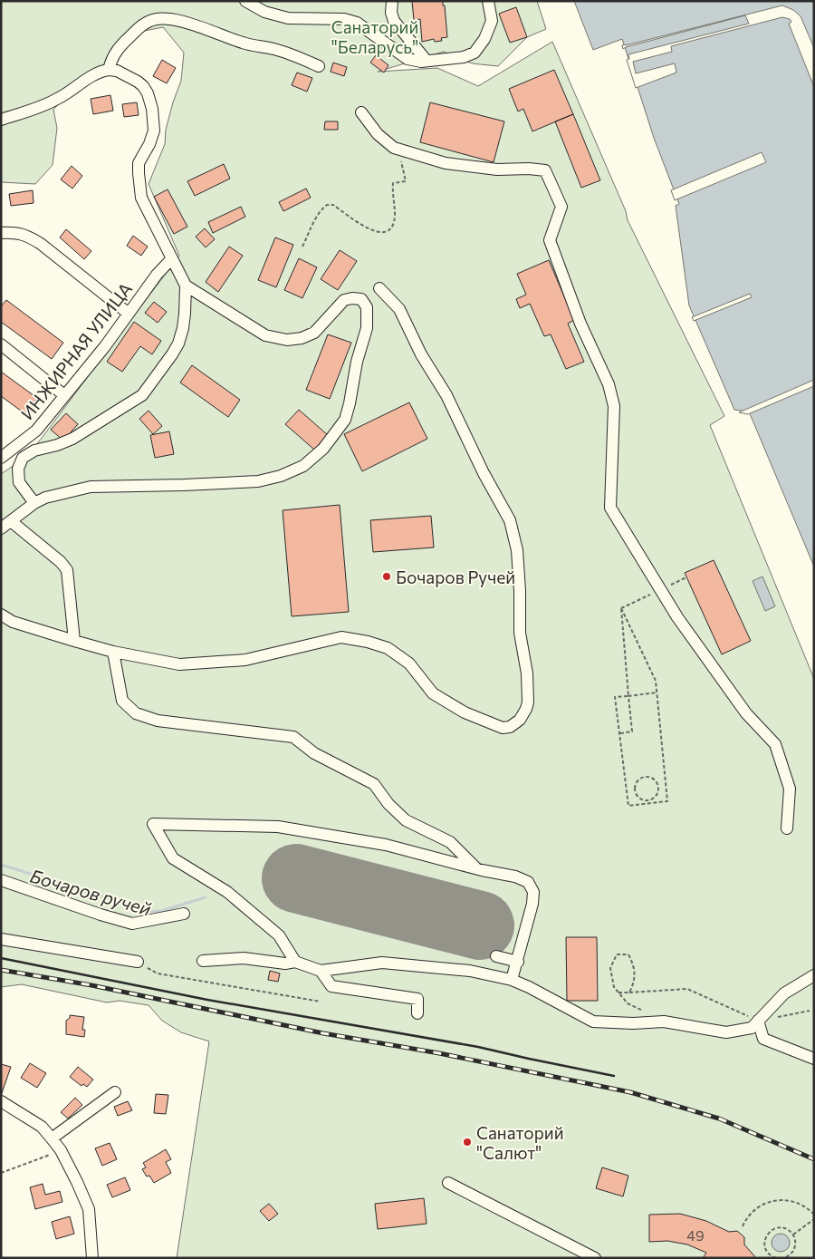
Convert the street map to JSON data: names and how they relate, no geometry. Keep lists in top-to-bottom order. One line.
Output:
{"streets":{"street":["ИНЖИРНАЯ УЛИЦА"]},"water":["Бочаров ручей"],"parks":["Санаторий \"Беларусь\""],"places":["Бочаров Ручей","Санаторий \"Салют\""],"house_numbers":["49"]}
